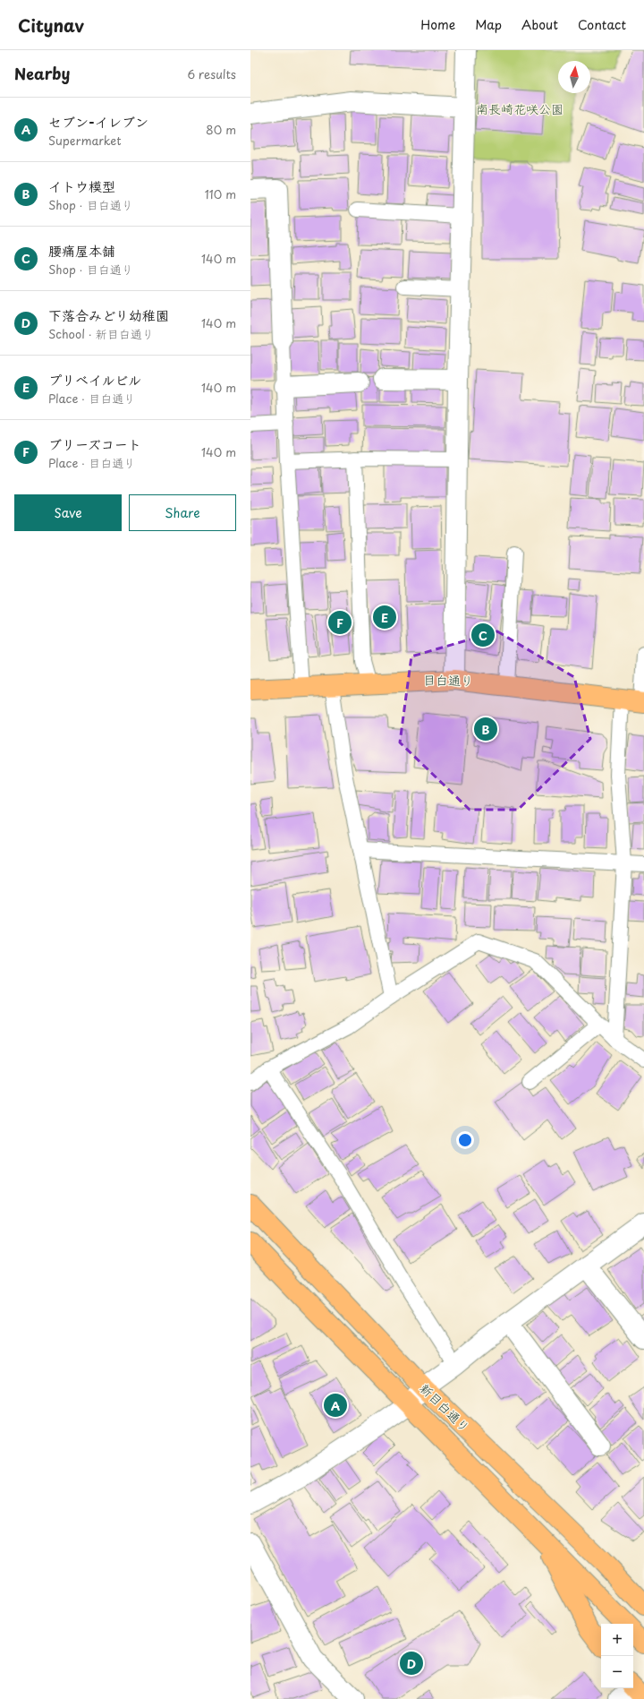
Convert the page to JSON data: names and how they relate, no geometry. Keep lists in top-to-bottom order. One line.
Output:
{"streets":{"main road":["目白通り","新目白通り"]},"parks":["南長崎花咲公園"],"north":"top","page":{"header":"Citynav","nav":["Home","Map","About","Contact"],"heading":["Nearby","6 results"],"list":[{"mark":"A","name":"セブン-イレブン","note":"Supermarket","value":"80 m"},{"mark":"B","name":"イトウ模型","note":"Shop · 目白通り","value":"110 m"},{"mark":"C","name":"腰痛屋本舗","note":"Shop · 目白通り","value":"140 m"},{"mark":"D","name":"下落合みどり幼稚園","note":"School · 新目白通り","value":"140 m"},{"mark":"E","name":"プリベイルビル","note":"Place · 目白通り","value":"140 m"},{"mark":"F","name":"ブリーズコート","note":"Place · 目白通り","value":"140 m"}],"buttons":["Save","Share"],"pins":["E","F","C","B","A","D"],"map_buttons":["+","−"]}}
